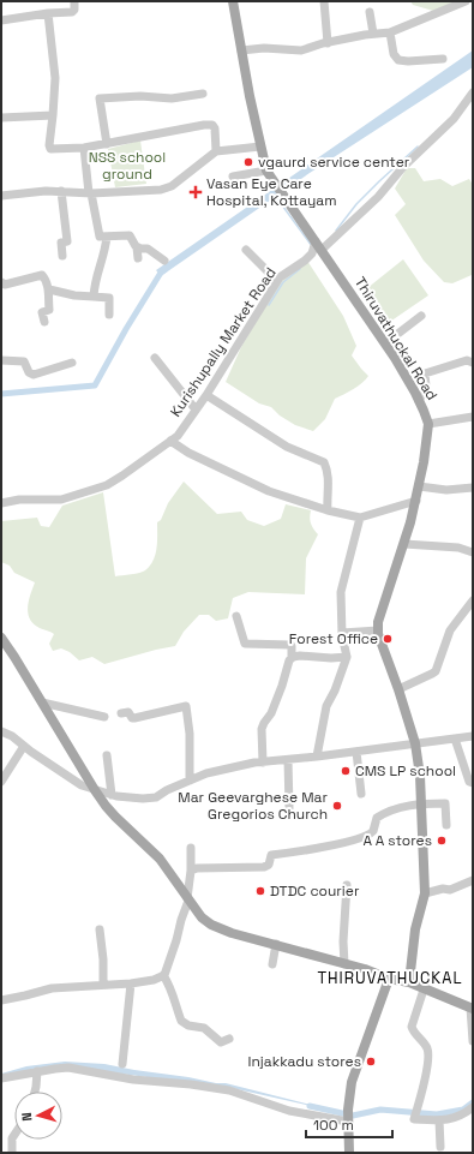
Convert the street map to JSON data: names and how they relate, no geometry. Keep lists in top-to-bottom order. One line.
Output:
{"streets":{"main road":["Thiruvathuckal Road"],"street":["Kurishupally Market Road"]},"crossings":[["Thiruvathuckal Road","Kurishupally Market Road"]],"districts":["THIRUVATHUCKAL"],"parks":["NSS school ground"],"places":{"other":["vgaurd service center","Forest Office","CMS LP school","Mar Geevarghese Mar Gregorios Church","A A stores","DTDC courier","Injakkadu stores"],"health":["Vasan Eye Care Hospital, Kottayam"]},"scale_bar":"100 m","north":"left"}
